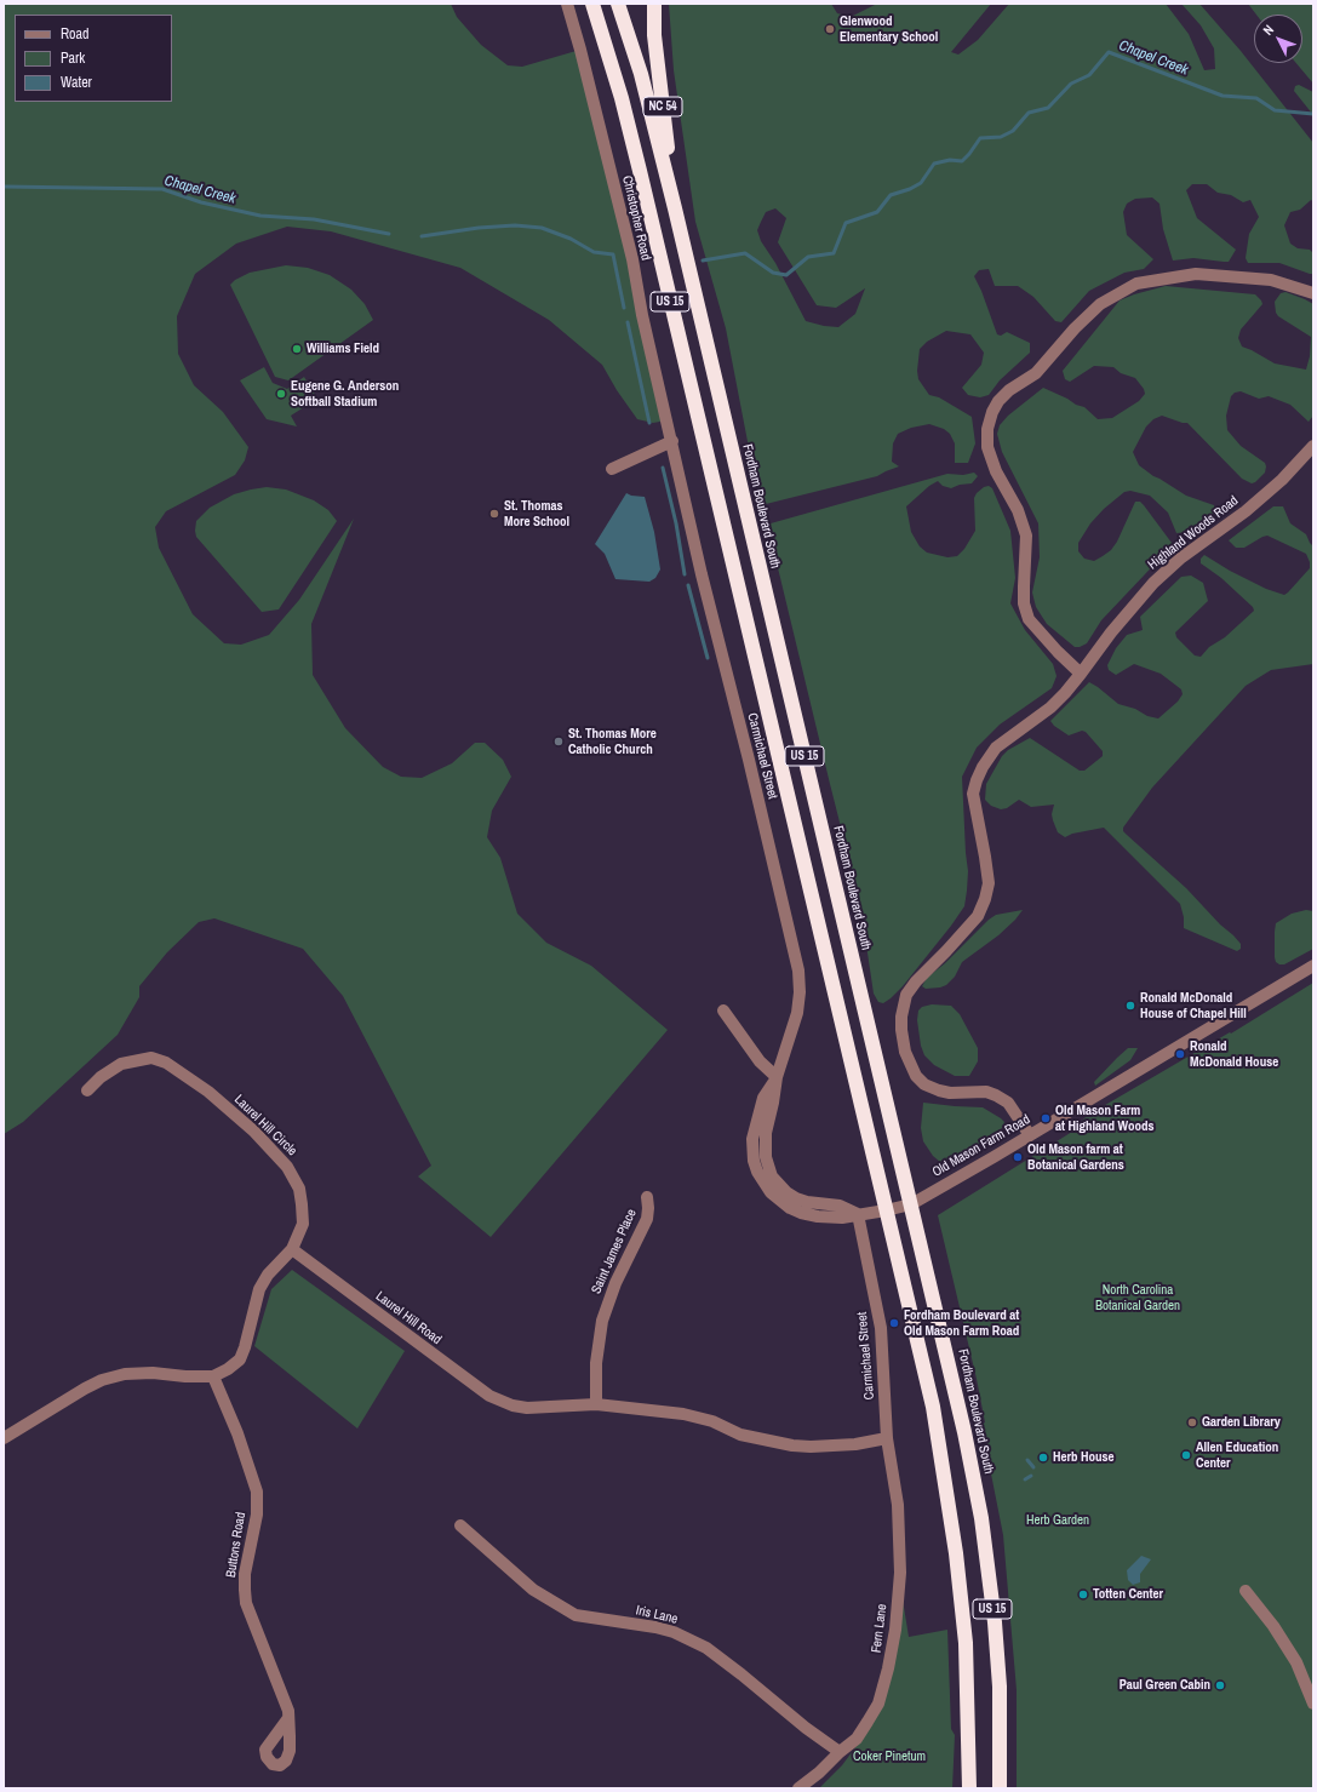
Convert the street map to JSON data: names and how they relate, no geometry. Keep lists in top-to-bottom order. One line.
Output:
{"streets":{"highway":["NC 54","US 15","Fordham Boulevard South"],"street":["Christopher Road","Highland Woods Road","Carmichael Street","Laurel Hill Circle","Old Mason Farm Road","Saint James Place","Laurel Hill Road","Buttons Road","Iris Lane","Fern Lane"]},"crossings":[["NC 54","Fordham Boulevard South"],["Christopher Road","Carmichael Street"],["US 15","Old Mason Farm Road"],["Fordham Boulevard South","Old Mason Farm Road"],["Highland Woods Road","Old Mason Farm Road"],["Carmichael Street","Old Mason Farm Road"],["Carmichael Street","Laurel Hill Road"],["Carmichael Street","Fern Lane"],["Laurel Hill Circle","Laurel Hill Road"],["Saint James Place","Laurel Hill Road"],["Laurel Hill Road","Fern Lane"],["Iris Lane","Fern Lane"]],"water":["Chapel Creek"],"parks":["North Carolina Botanical Garden","Herb Garden","Coker Pinetum"],"places":["Glenwood Elementary School","Williams Field","Eugene G. Anderson Softball Stadium","St. Thomas More School","St. Thomas More Catholic Church","Ronald McDonald House of Chapel Hill","Ronald McDonald House","Old Mason Farm at Highland Woods","Old Mason farm at Botanical Gardens","Fordham Boulevard at Old Mason Farm Road","Garden Library","Allen Education Center","Herb House","Totten Center","Paul Green Cabin"],"legend":["Road","Park","Water"],"north":"top left"}
